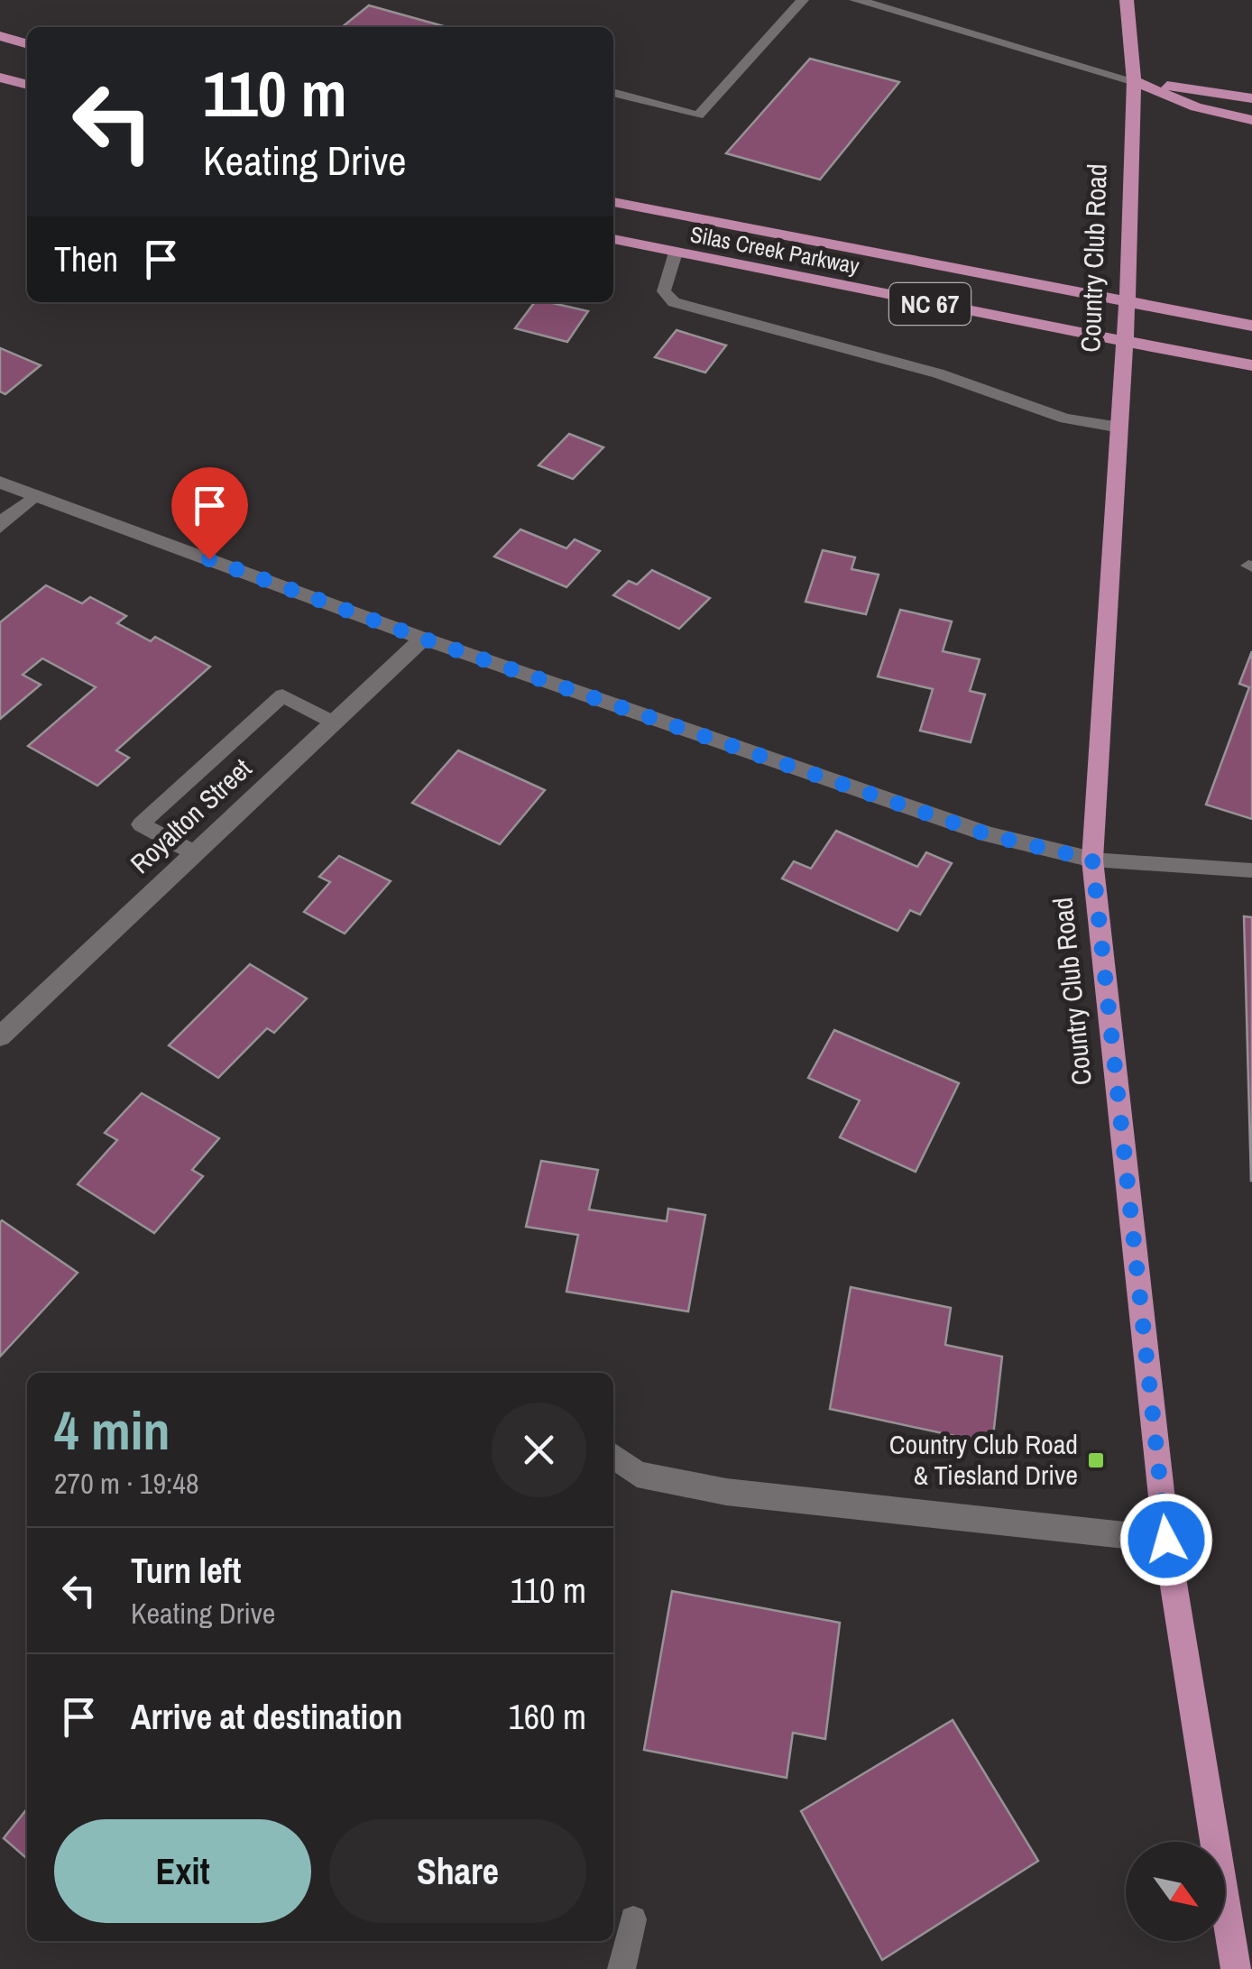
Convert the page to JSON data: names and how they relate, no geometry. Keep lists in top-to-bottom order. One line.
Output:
{"streets":{"main road":["Silas Creek Parkway","Country Club Road","NC 67"],"street":["Royalton Street"]},"places":{"transit":["Country Club Road & Tiesland Drive"]},"north":"bottom right","page":{"turn":["110 m","Keating Drive"],"then":"Then","heading":["4 min","270 m · 19:48"],"list":[{"name":"Turn left","note":"Keating Drive","value":"110 m"},{"name":"Arrive at destination","value":"160 m"}],"buttons":["Exit","Share"]}}
